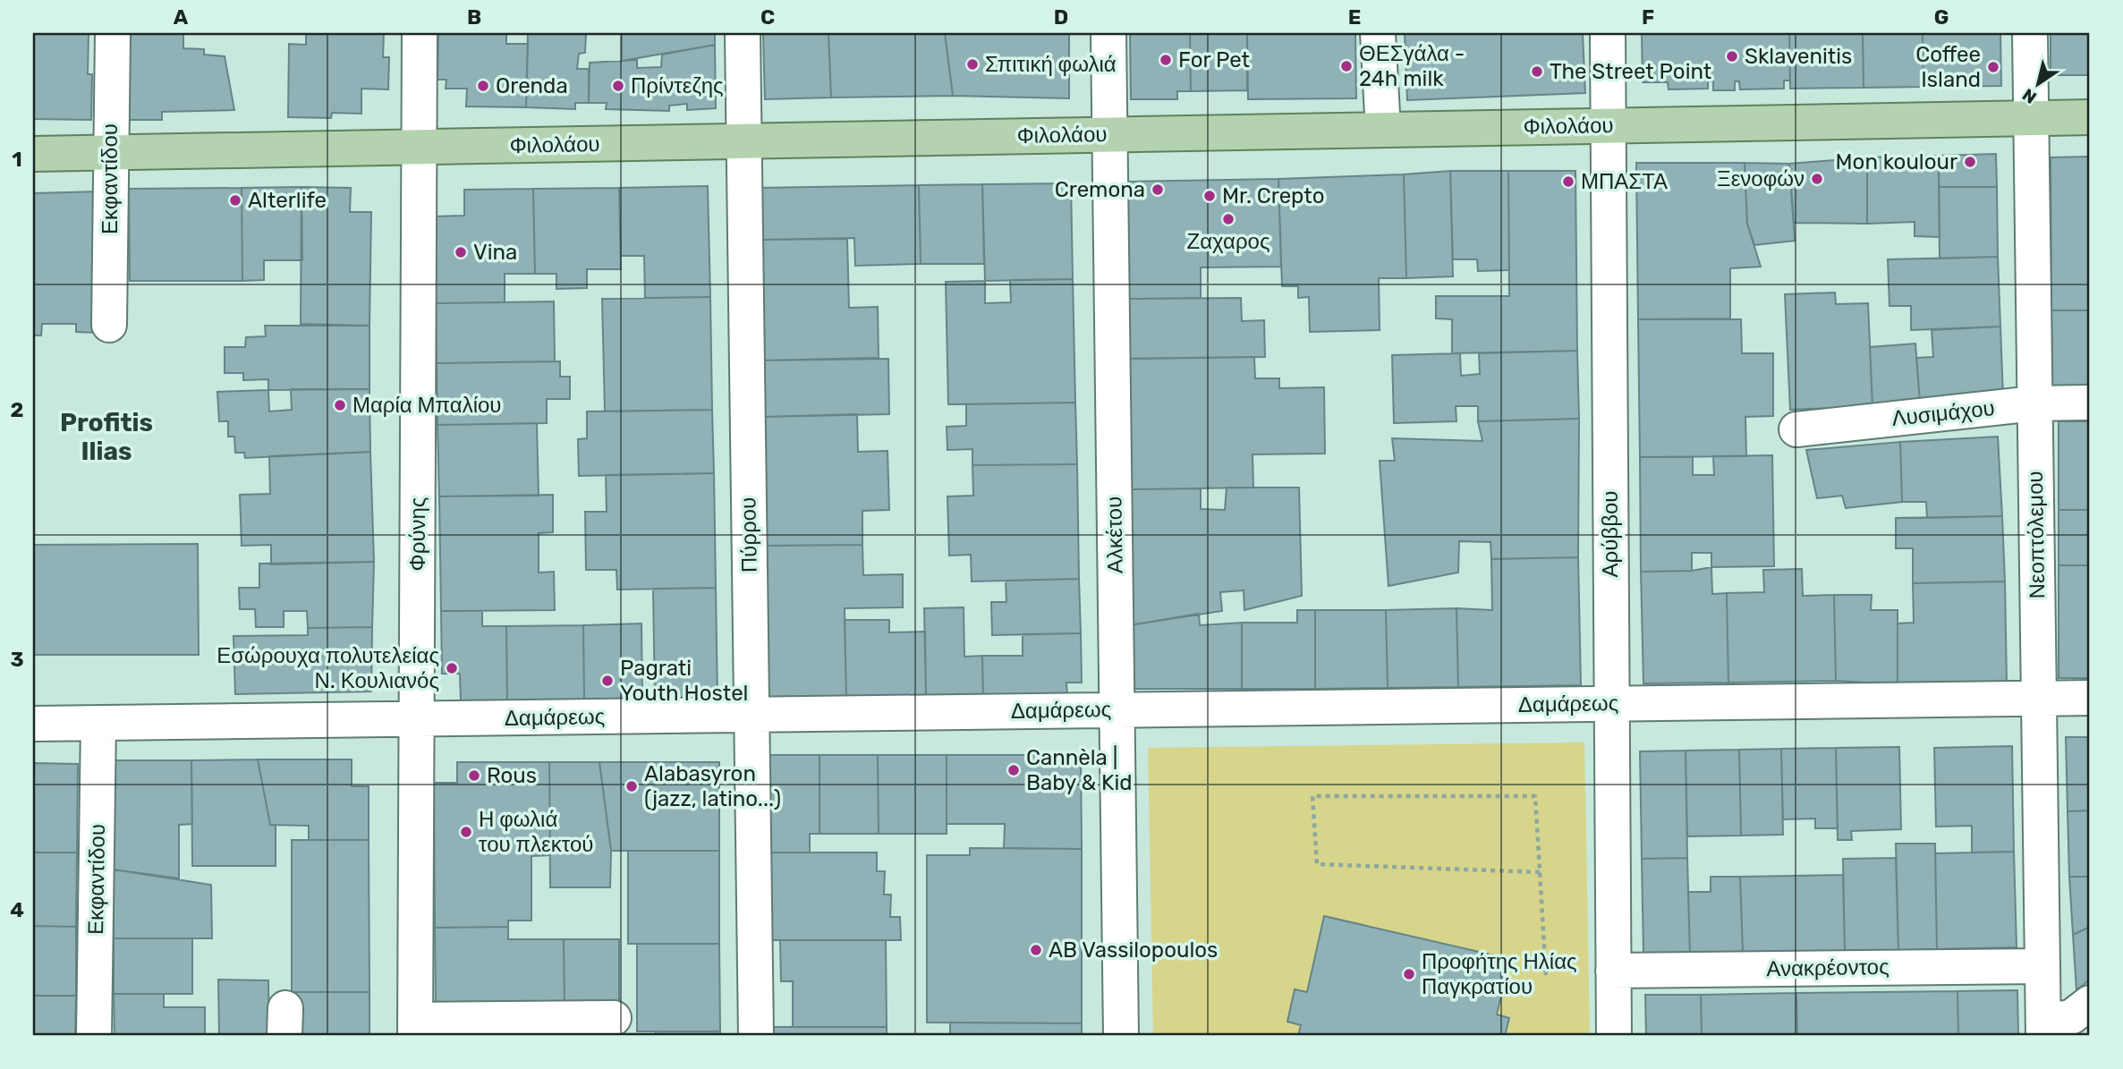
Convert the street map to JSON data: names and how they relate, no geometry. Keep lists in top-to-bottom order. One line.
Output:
{"streets":{"main road":["Φιλολάου"],"street":["Εκφαντίδου","Λυσιμάχου","Φρύνης","Αρύββου","Πύρρου","Αλκέτου","Νεοπτόλεμου","Δαμάρεως","Ανακρέοντος"]},"crossings":[["Φιλολάου","Εκφαντίδου"],["Φιλολάου","Φρύνης"],["Φιλολάου","Αρύββου"],["Φιλολάου","Πύρρου"],["Φιλολάου","Αλκέτου"],["Φιλολάου","Νεοπτόλεμου"],["Εκφαντίδου","Δαμάρεως"],["Λυσιμάχου","Νεοπτόλεμου"],["Φρύνης","Δαμάρεως"],["Αρύββου","Δαμάρεως"],["Αρύββου","Ανακρέοντος"],["Πύρρου","Δαμάρεως"],["Αλκέτου","Δαμάρεως"],["Νεοπτόλεμου","Δαμάρεως"],["Νεοπτόλεμου","Ανακρέοντος"]],"districts":["Profitis Ilias"],"places":["Sklavenitis","For Pet","Σπιτική φωλιά","ΘΕΣγάλα - 24h milk","Coffee Island","The Street Point","Orenda","Πρίντεζης","Mon koulour","Ξενοφών","ΜΠΑΣΤΑ","Cremona","Mr. Crepto","Alterlife","Ζαχαρος","Vina","Μαρία Μπαλίου","Εσώρουχα πολυτελείας Ν. Κουλιανός","Pagrati Youth Hostel","Cannèla | Baby & Kid","Rous","Alabasyron (jazz, latino...)","Η φωλιά του πλεκτού","AB Vassilopoulos","Προφήτης Ηλίας Παγκρατίου"],"north":"bottom left","grid":{"columns":["A","B","C","D","E","F","G"],"rows":["1","2","3","4"]}}
